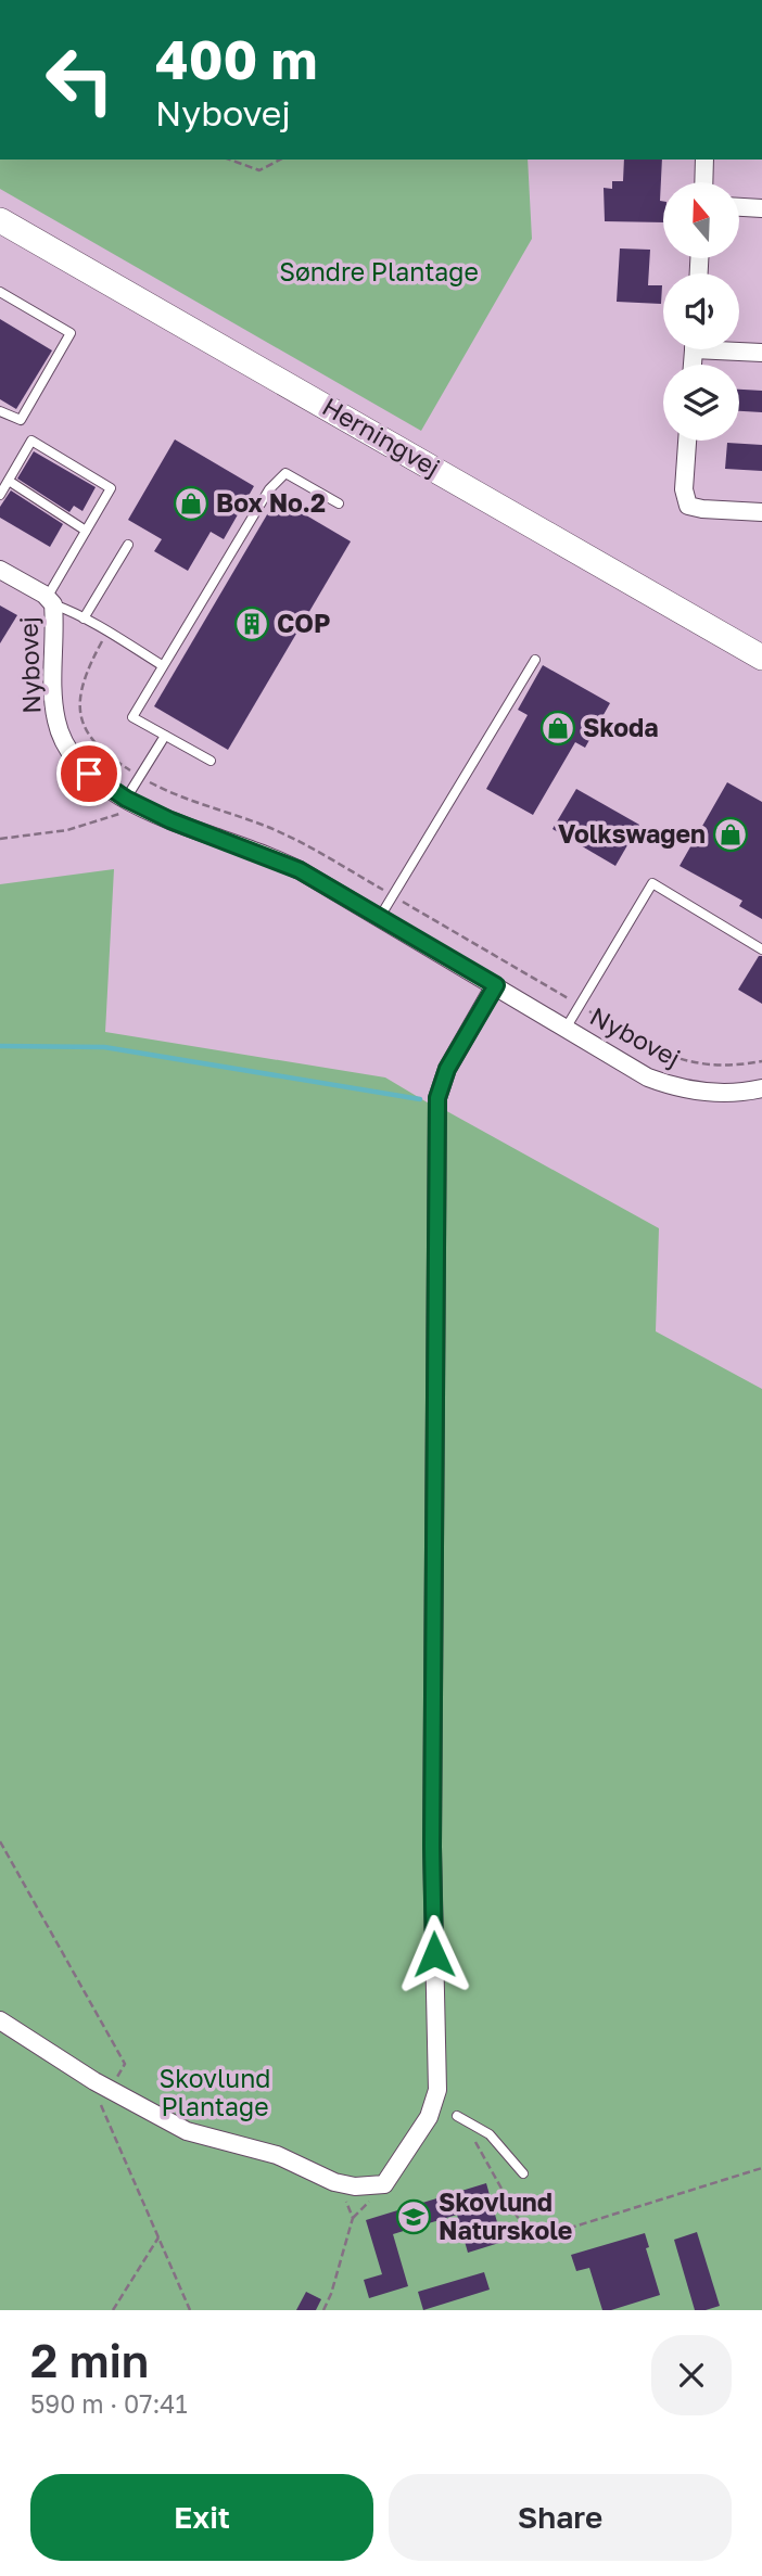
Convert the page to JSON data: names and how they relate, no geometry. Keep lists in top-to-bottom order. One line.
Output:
{"streets":{"main road":["Herningvej"],"street":["Nybovej"]},"parks":["Søndre Plantage","Skovlund Plantage"],"places":{"shop":["Box No.2","Skoda","Volkswagen"],"building":["COP"],"school or university":["Skovlund Naturskole"]},"north":"top","page":{"turn":["400 m","Nybovej"],"heading":["2 min","590 m · 07:41"],"buttons":["Exit","Share"]}}
